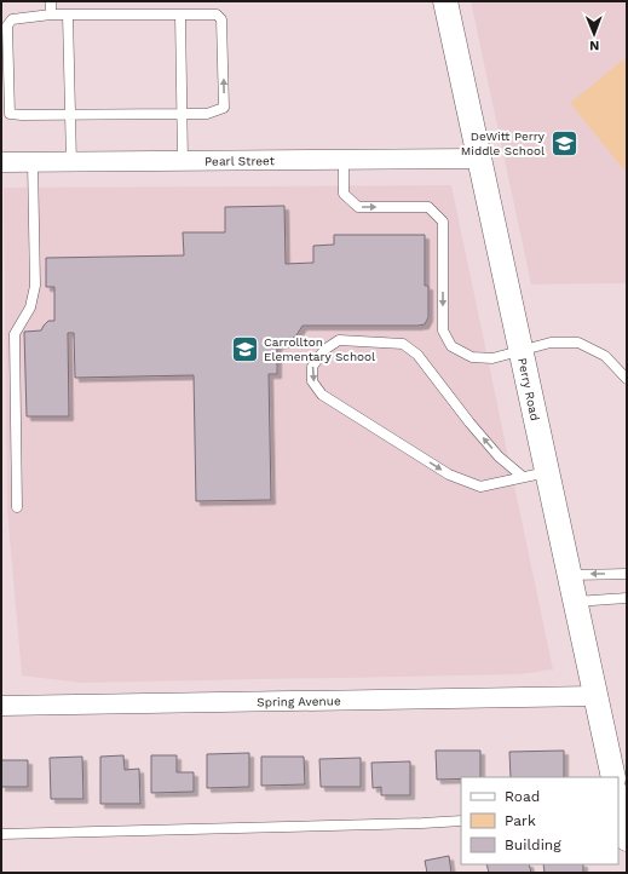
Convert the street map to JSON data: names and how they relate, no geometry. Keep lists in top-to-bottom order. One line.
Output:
{"streets":{"street":["Pearl Street","Perry Road","Spring Avenue"]},"crossings":[["Pearl Street","Perry Road"],["Perry Road","Spring Avenue"]],"places":{"school or university":["DeWitt Perry Middle School","Carrollton Elementary School"]},"legend":["Road","Park","Building"],"north":"bottom"}
